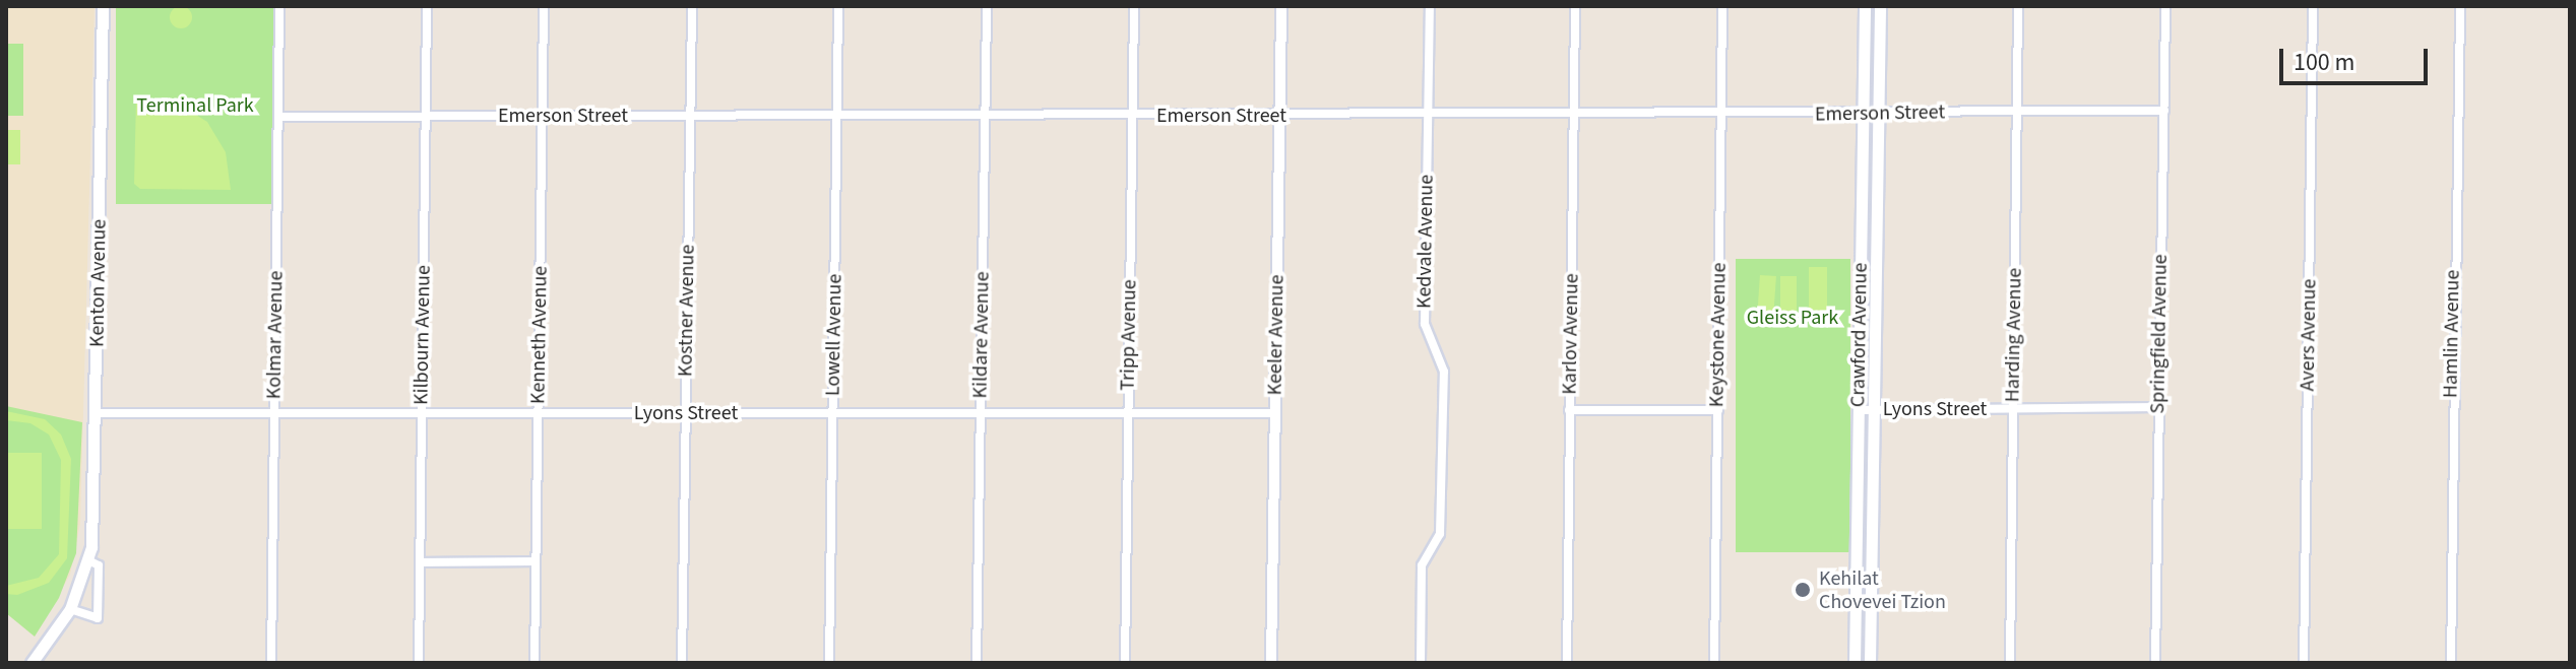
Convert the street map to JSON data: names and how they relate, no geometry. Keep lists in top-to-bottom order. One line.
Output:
{"streets":{"main road":["Kenton Avenue","Crawford Avenue"],"street":["Emerson Street","Kedvale Avenue","Kostner Avenue","Karlov Avenue","Springfield Avenue","Hamlin Avenue","Kolmar Avenue","Kilbourn Avenue","Kenneth Avenue","Lowell Avenue","Kildare Avenue","Tripp Avenue","Keeler Avenue","Keystone Avenue","Harding Avenue","Avers Avenue","Lyons Street"]},"crossings":[["Emerson Street","Kedvale Avenue"],["Emerson Street","Kostner Avenue"],["Emerson Street","Karlov Avenue"],["Emerson Street","Springfield Avenue"],["Emerson Street","Kolmar Avenue"],["Emerson Street","Kilbourn Avenue"],["Emerson Street","Kenneth Avenue"],["Emerson Street","Lowell Avenue"],["Emerson Street","Kildare Avenue"],["Emerson Street","Tripp Avenue"],["Emerson Street","Keeler Avenue"],["Emerson Street","Keystone Avenue"],["Emerson Street","Crawford Avenue"],["Emerson Street","Harding Avenue"],["Kenton Avenue","Lyons Street"],["Kostner Avenue","Lyons Street"],["Springfield Avenue","Lyons Street"],["Kolmar Avenue","Lyons Street"],["Kilbourn Avenue","Lyons Street"],["Kenneth Avenue","Lyons Street"],["Lowell Avenue","Lyons Street"],["Kildare Avenue","Lyons Street"],["Tripp Avenue","Lyons Street"],["Keeler Avenue","Lyons Street"],["Crawford Avenue","Lyons Street"],["Harding Avenue","Lyons Street"]],"parks":["Terminal Park","Gleiss Park"],"places":["Kehilat Chovevei Tzion"],"scale_bar":"100 m"}
